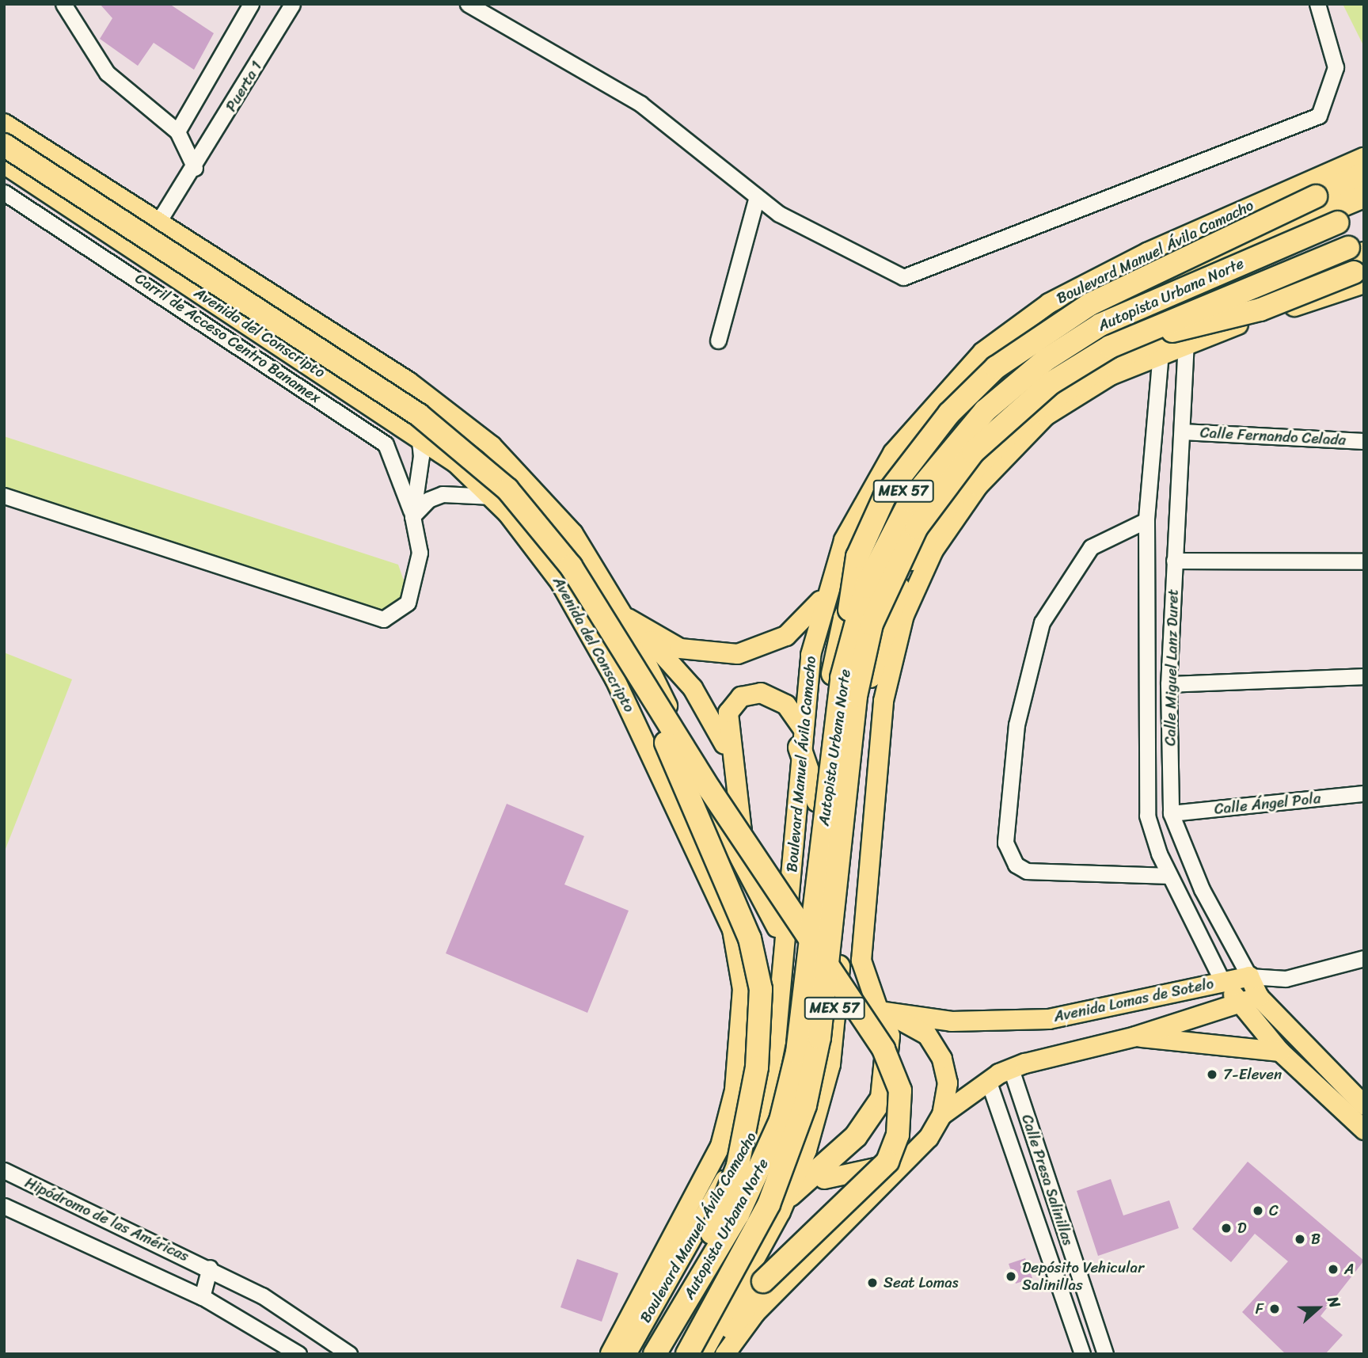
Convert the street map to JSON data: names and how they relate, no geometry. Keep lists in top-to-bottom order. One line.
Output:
{"streets":{"highway":["Boulevard Manuel Ávila Camacho","Autopista Urbana Norte","MEX 57"],"main road":["Avenida del Conscripto","Avenida Lomas de Sotelo"],"street":["Puerta 1","Carril de Acceso Centro Banamex","Calle Fernando Celada","Calle Miguel Lanz Duret","Calle Ángel Pola","Calle Presa Salinillas","Hipódromo de las Américas"]},"crossings":[["Puerta 1","Avenida del Conscripto"],["Puerta 1","Carril de Acceso Centro Banamex"],["Calle Fernando Celada","Calle Miguel Lanz Duret"],["Calle Miguel Lanz Duret","Calle Ángel Pola"],["Calle Miguel Lanz Duret","Avenida Lomas de Sotelo"],["Avenida Lomas de Sotelo","Calle Presa Salinillas"]],"places":["7-Eleven","C","D","B","A","Depósito Vehicular Salinillas","Seat Lomas","F"],"north":"right"}
